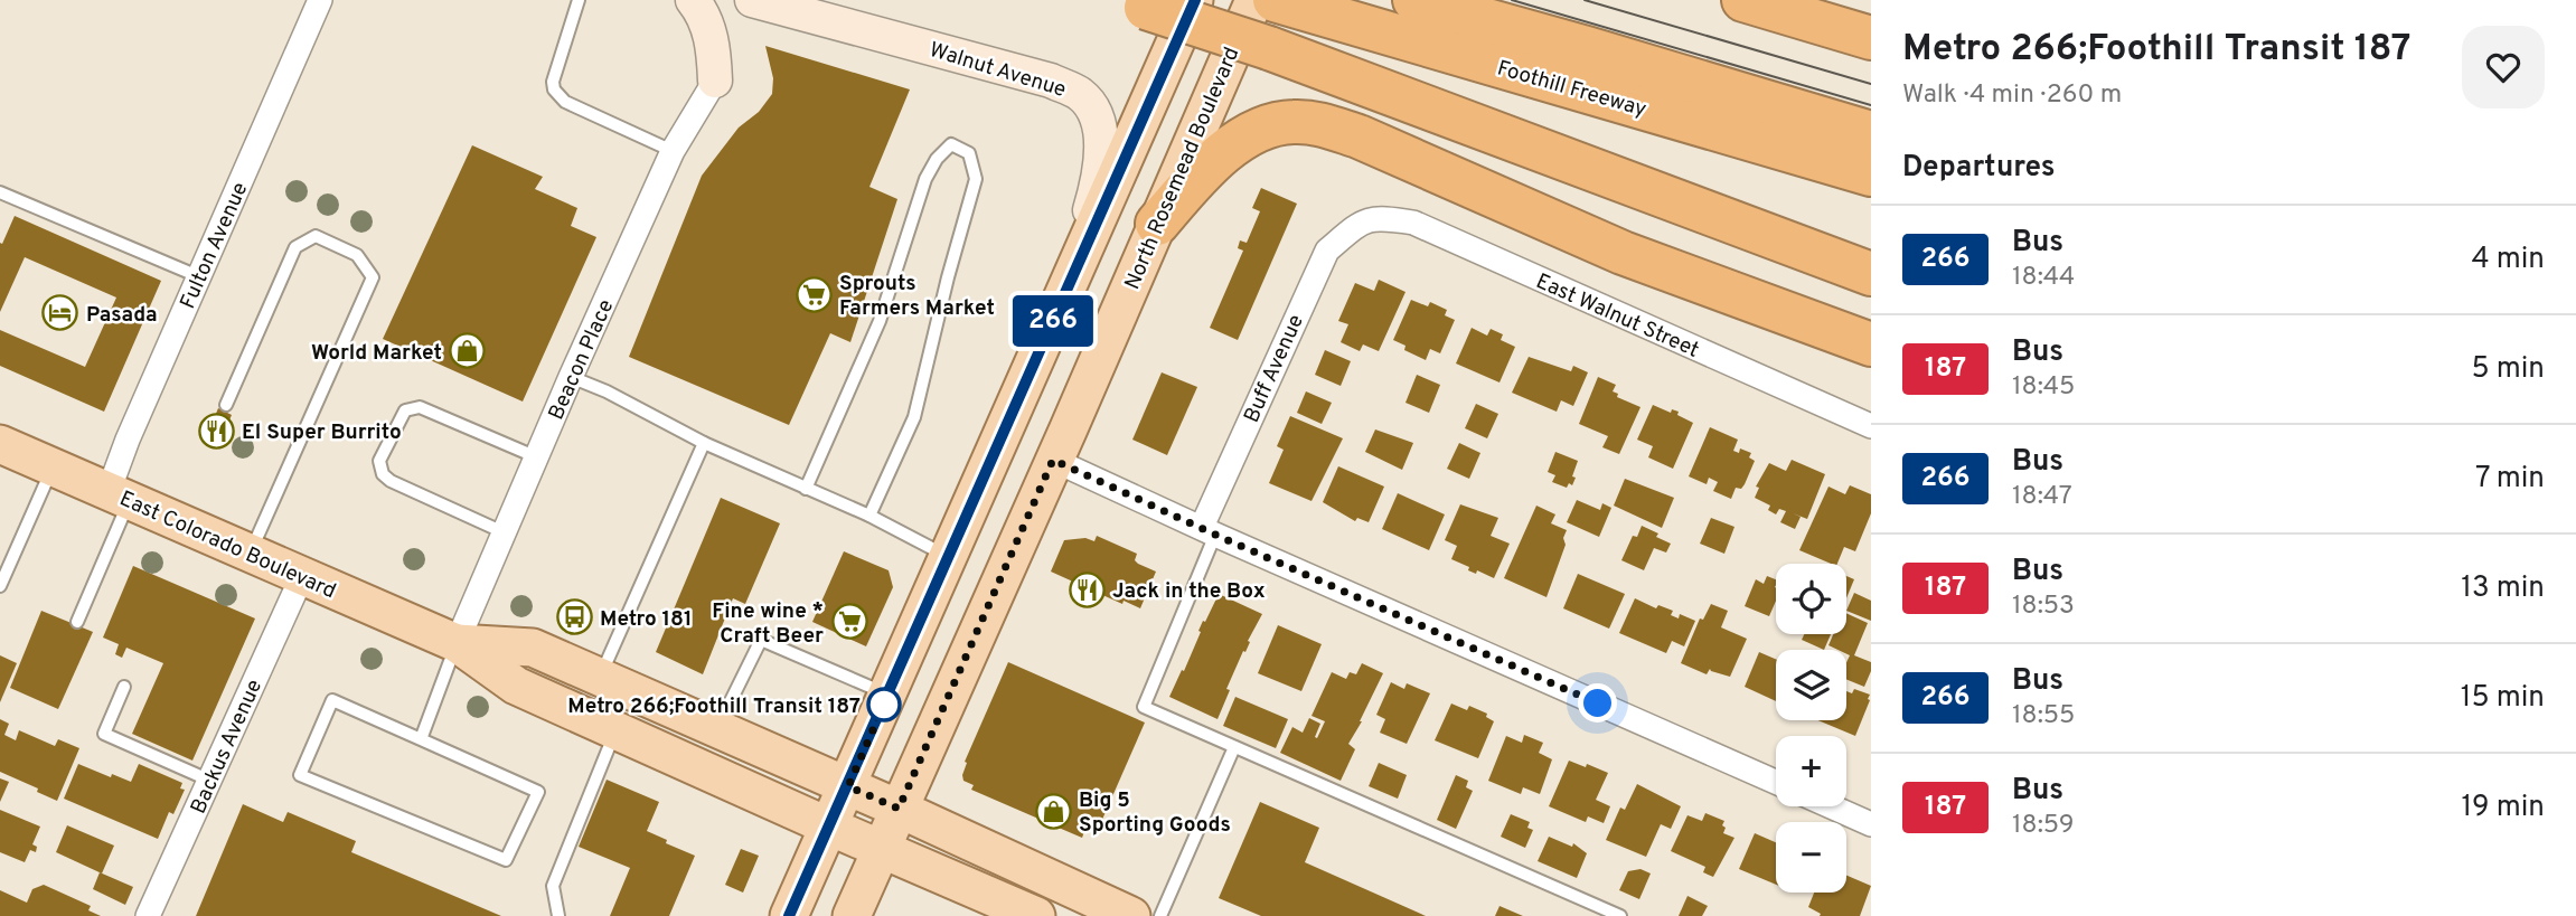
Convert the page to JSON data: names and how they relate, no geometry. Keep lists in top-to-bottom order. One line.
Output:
{"streets":{"highway":["Foothill Freeway"],"main road":["Walnut Avenue","North Rosemead Boulevard","East Colorado Boulevard"],"street":["Fulton Avenue","East Walnut Street","Beacon Place","Buff Avenue","Backus Avenue"]},"crossings":[["Foothill Freeway","North Rosemead Boulevard"],["North Rosemead Boulevard","East Colorado Boulevard"],["Fulton Avenue","East Colorado Boulevard"],["East Walnut Street","Buff Avenue"],["Beacon Place","East Colorado Boulevard"],["East Colorado Boulevard","Backus Avenue"]],"places":{"supermarket":["Sprouts Farmers Market","Fine wine * Craft Beer"],"hotel":["Pasada"],"shop":["World Market","Big 5 Sporting Goods"],"restaurant":["El Super Burrito","Jack in the Box"],"bus stop":["Metro 181"],"other":["Metro 266;Foothill Transit 187"]},"lines":["bus line 266"],"page":{"on_map":"266","heading":[["Metro 266;Foothill Transit 187","Walk · 4 min · 260 m"],"Departures"],"list":[{"mark":"266","name":"Bus","note":"18:44","value":"4 min"},{"mark":"187","name":"Bus","note":"18:45","value":"5 min"},{"mark":"266","name":"Bus","note":"18:47","value":"7 min"},{"mark":"187","name":"Bus","note":"18:53","value":"13 min"},{"mark":"266","name":"Bus","note":"18:55","value":"15 min"},{"mark":"187","name":"Bus","note":"18:59","value":"19 min"}],"map_buttons":["+","−"]}}
